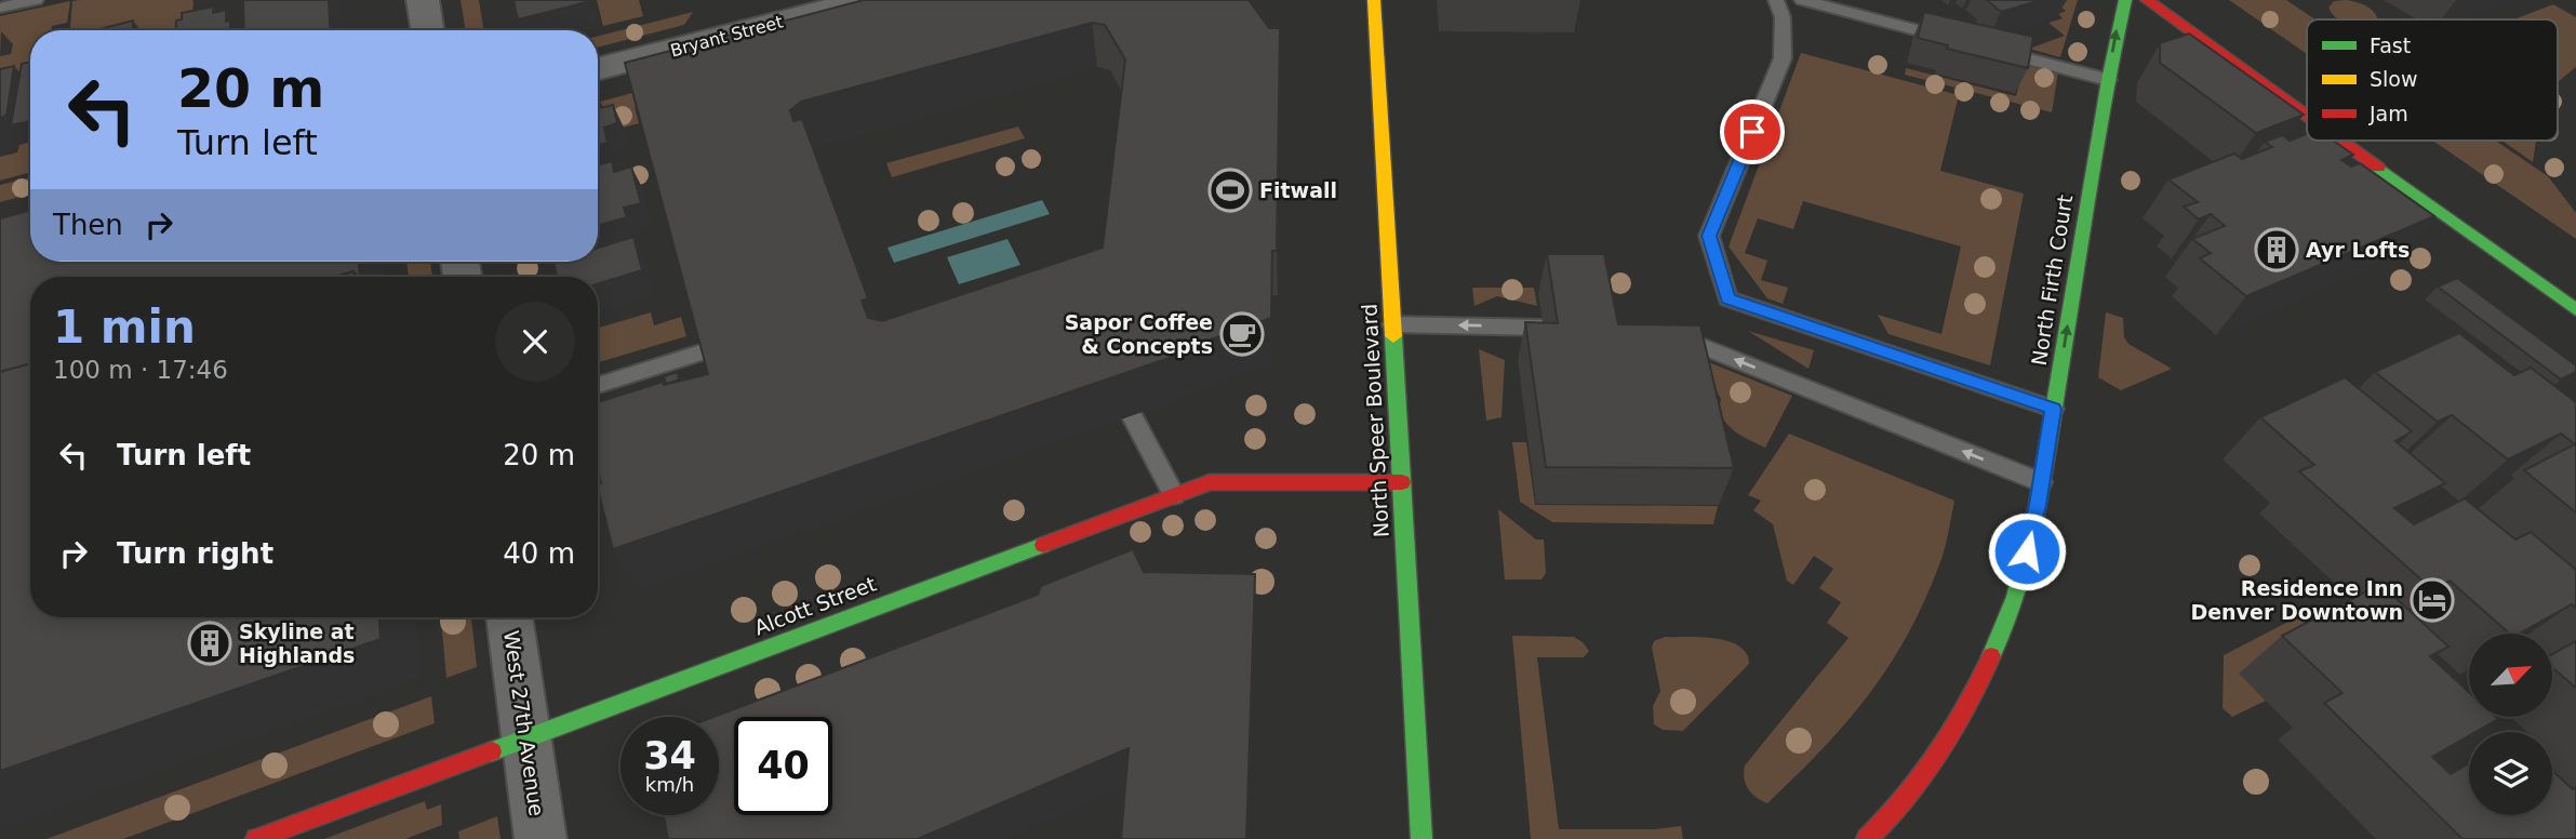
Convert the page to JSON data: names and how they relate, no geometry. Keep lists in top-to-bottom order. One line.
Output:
{"streets":{"street":["Bryant Street","North Firth Court","North Speer Boulevard","Alcott Street","West 27th Avenue"]},"crossings":[["North Speer Boulevard","Alcott Street"],["Alcott Street","West 27th Avenue"]],"one_way":["North Firth Court"],"places":{"sports":["Fitwall"],"building":["Ayr Lofts","Skyline at Highlands"],"cafe":["Sapor Coffee & Concepts"],"hotel":["Residence Inn Denver Downtown"]},"legend":["Fast","Slow","Jam"],"north":"top right","page":{"turn":["20 m","Turn left"],"then":"Then","heading":["1 min","100 m · 17:46"],"list":[{"name":"Turn left","value":"20 m"},{"name":"Turn right","value":"40 m"}],"speed":"34 km/h","limit":"40"}}
